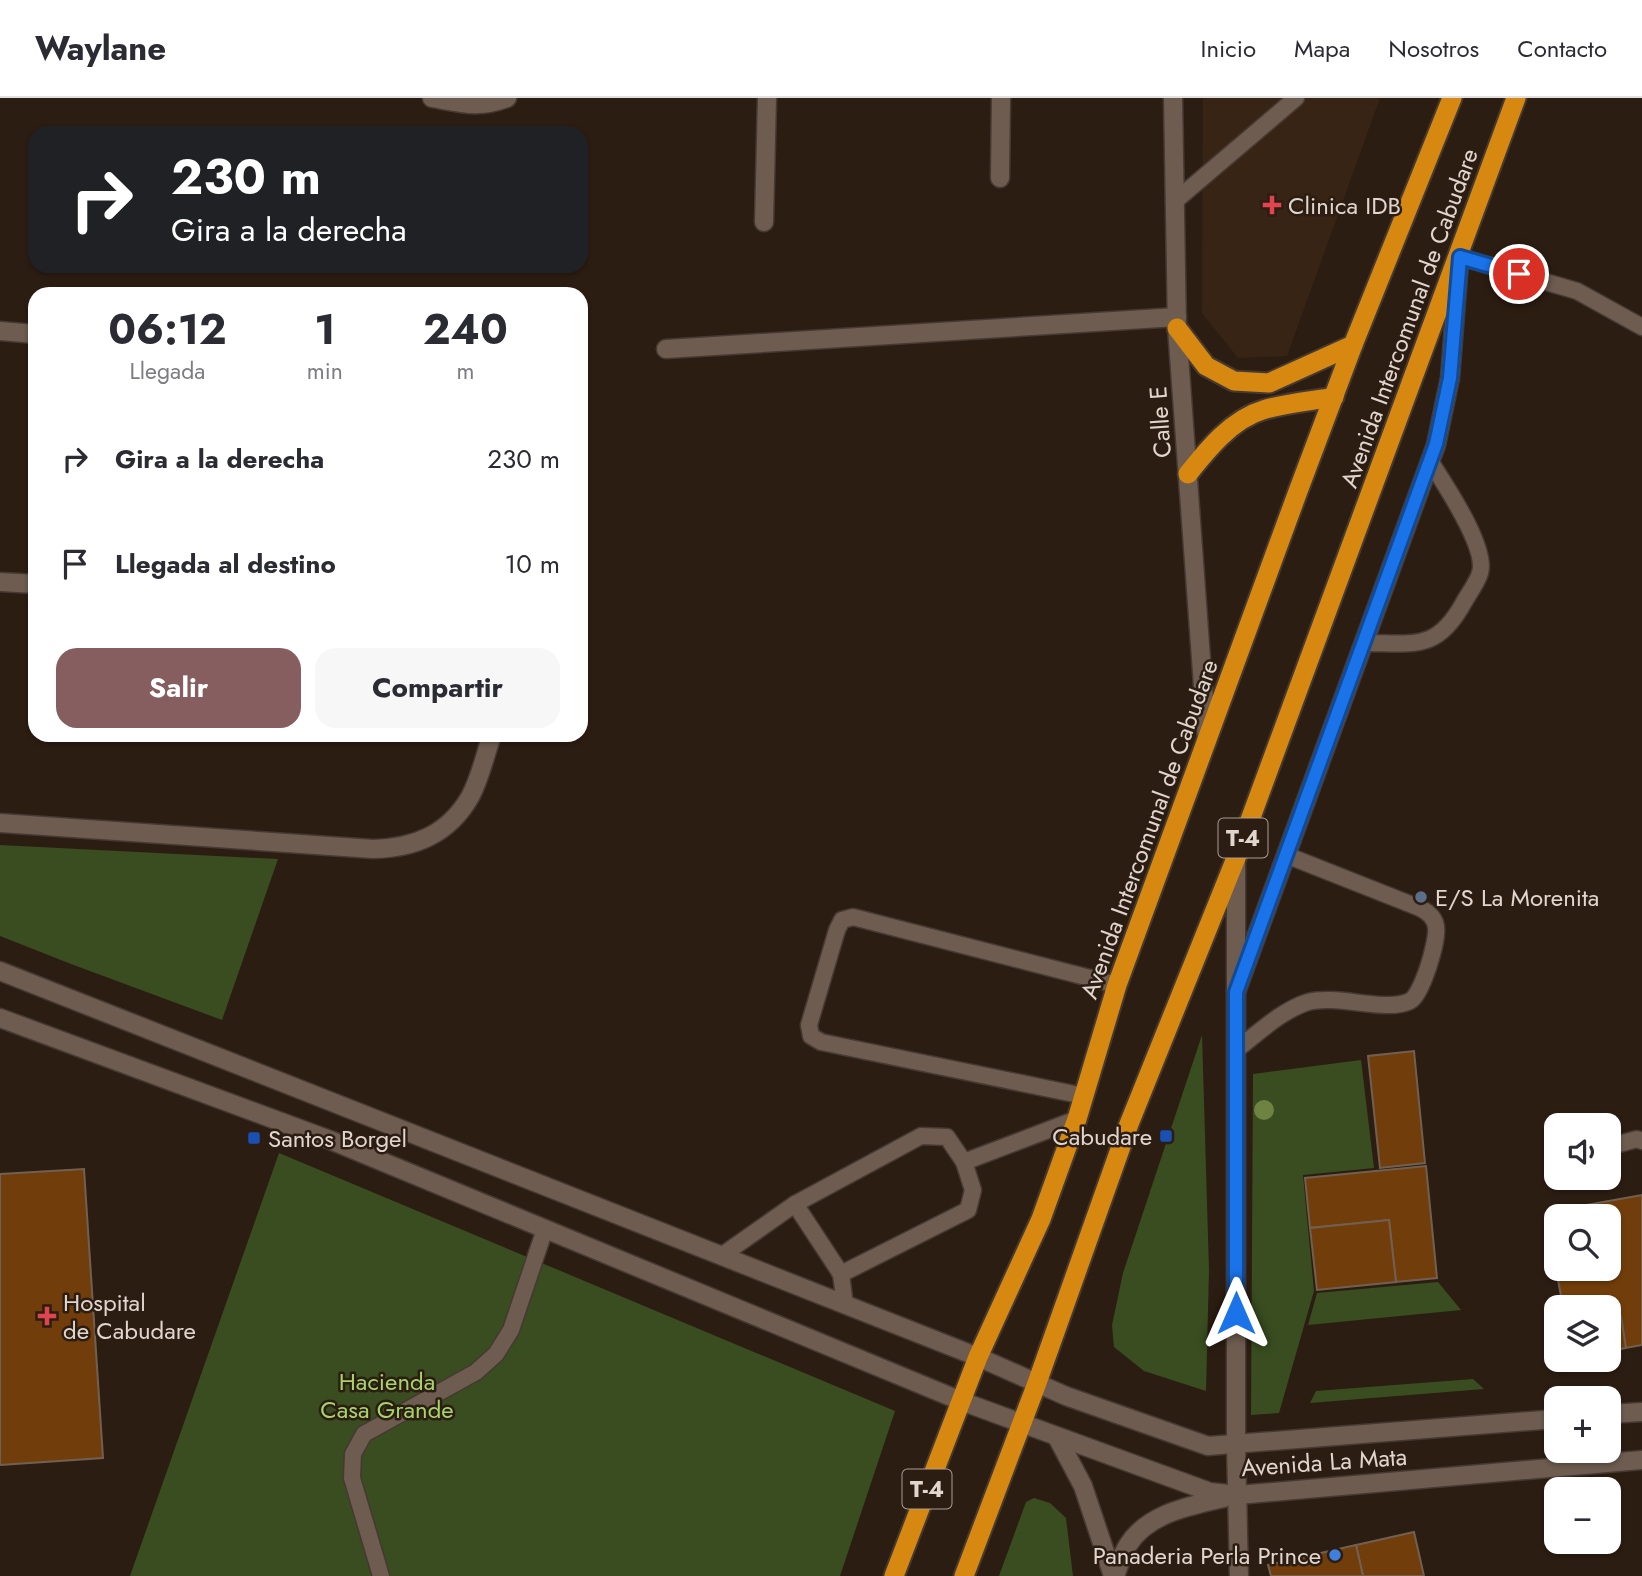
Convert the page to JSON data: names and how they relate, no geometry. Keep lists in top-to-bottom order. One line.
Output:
{"streets":{"highway":["Avenida Intercomunal de Cabudare","T-4"],"street":["Calle E","Avenida La Mata"]},"crossings":[["Avenida Intercomunal de Cabudare","Calle E"],["Avenida Intercomunal de Cabudare","Avenida La Mata"]],"parks":["Hacienda Casa Grande"],"places":{"health":["Clinica IDB","Hospital de Cabudare"],"other":["E/S La Morenita","Panaderia Perla Prince"],"transit":["Cabudare","Santos Borgel"]},"page":{"header":"Waylane","nav":["Inicio","Mapa","Nosotros","Contacto"],"turn":["230 m","Gira a la derecha"],"eta":["06:12","Llegada","1","min","240","m"],"list":[{"name":"Gira a la derecha","value":"230 m"},{"name":"Llegada al destino","value":"10 m"}],"buttons":["Salir","Compartir"],"map_buttons":["+","−"]}}
